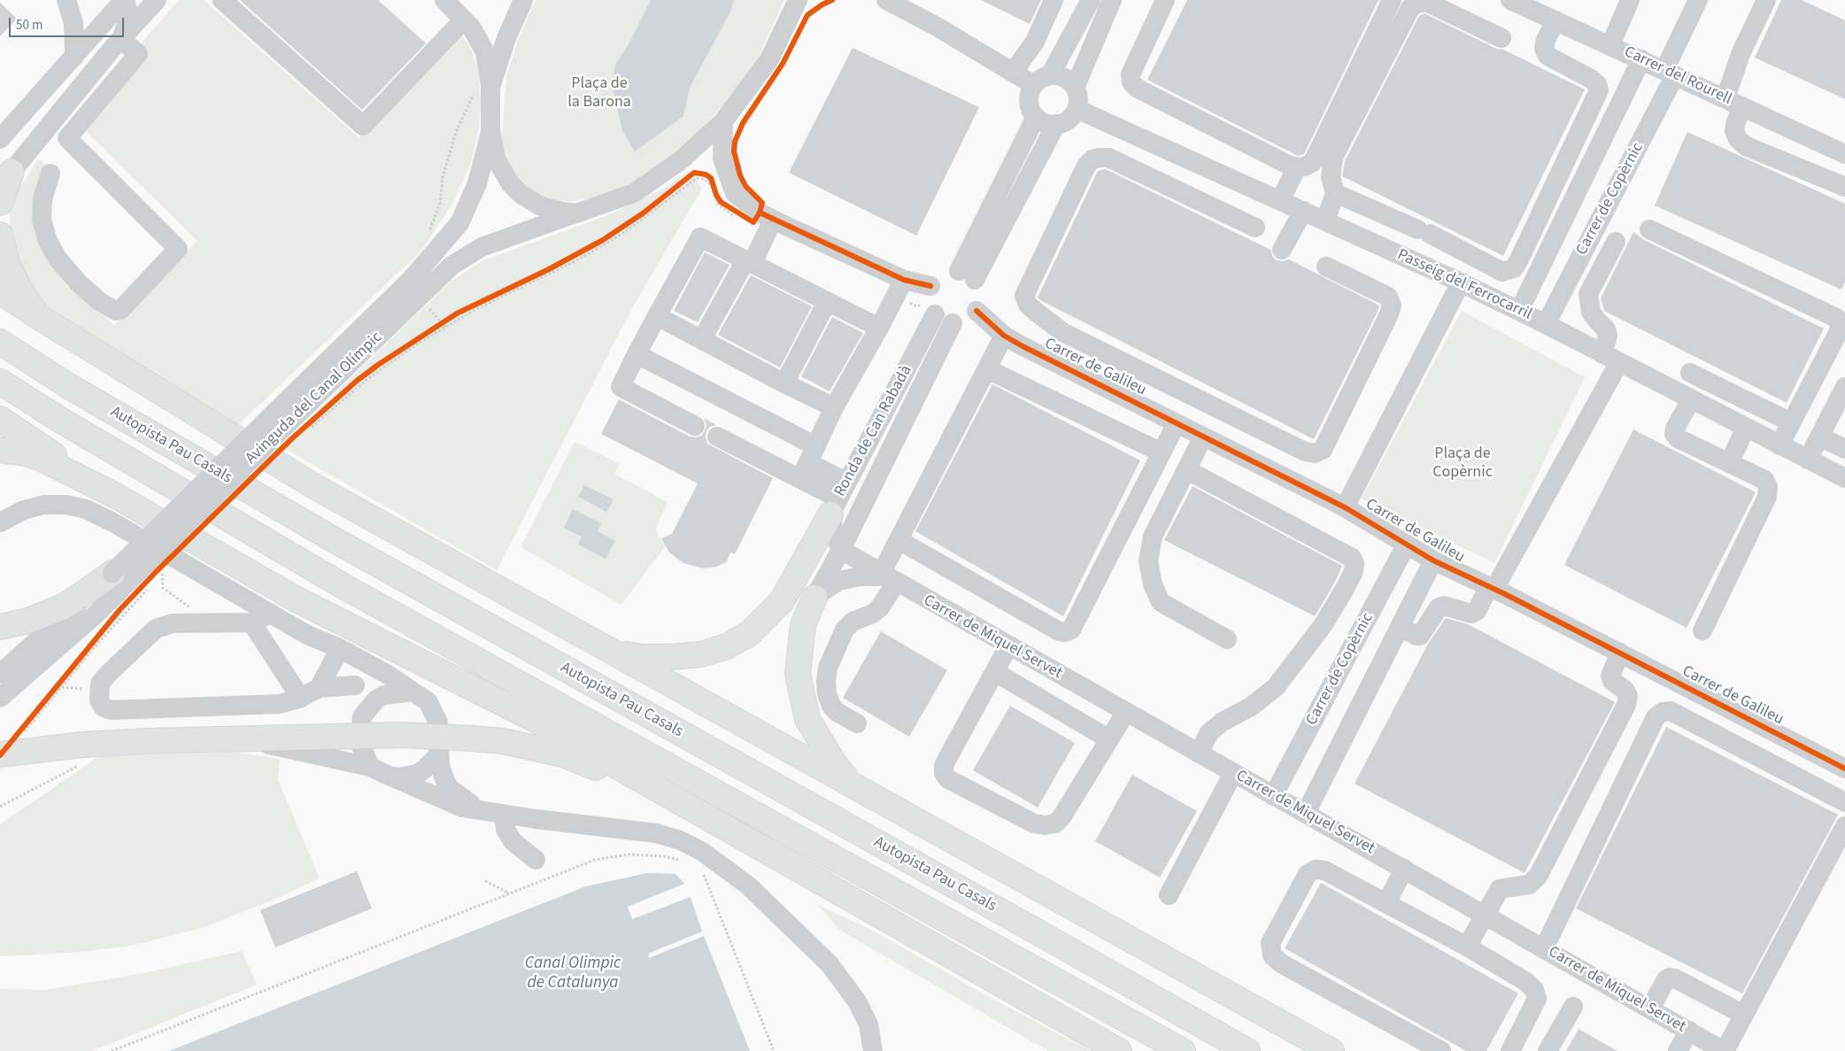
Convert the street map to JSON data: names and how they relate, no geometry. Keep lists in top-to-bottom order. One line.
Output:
{"streets":{"highway":["Autopista Pau Casals"],"street":["Carrer del Rourell","Carrer de Copèrnic","Passeig del Ferrocarril","Carrer de Galileu","Avinguda del Canal Olímpic","Ronda de Can Rabadà","Carrer de Miquel Servet"]},"crossings":[["Carrer del Rourell","Carrer de Copèrnic"],["Carrer de Copèrnic","Passeig del Ferrocarril"],["Carrer de Copèrnic","Carrer de Galileu"],["Carrer de Copèrnic","Carrer de Miquel Servet"],["Carrer de Galileu","Ronda de Can Rabadà"],["Ronda de Can Rabadà","Carrer de Miquel Servet"]],"water":["Canal Olimpic de Catalunya"],"parks":["Plaça de la Barona","Plaça de Copèrnic"],"scale_bar":"50 m"}
